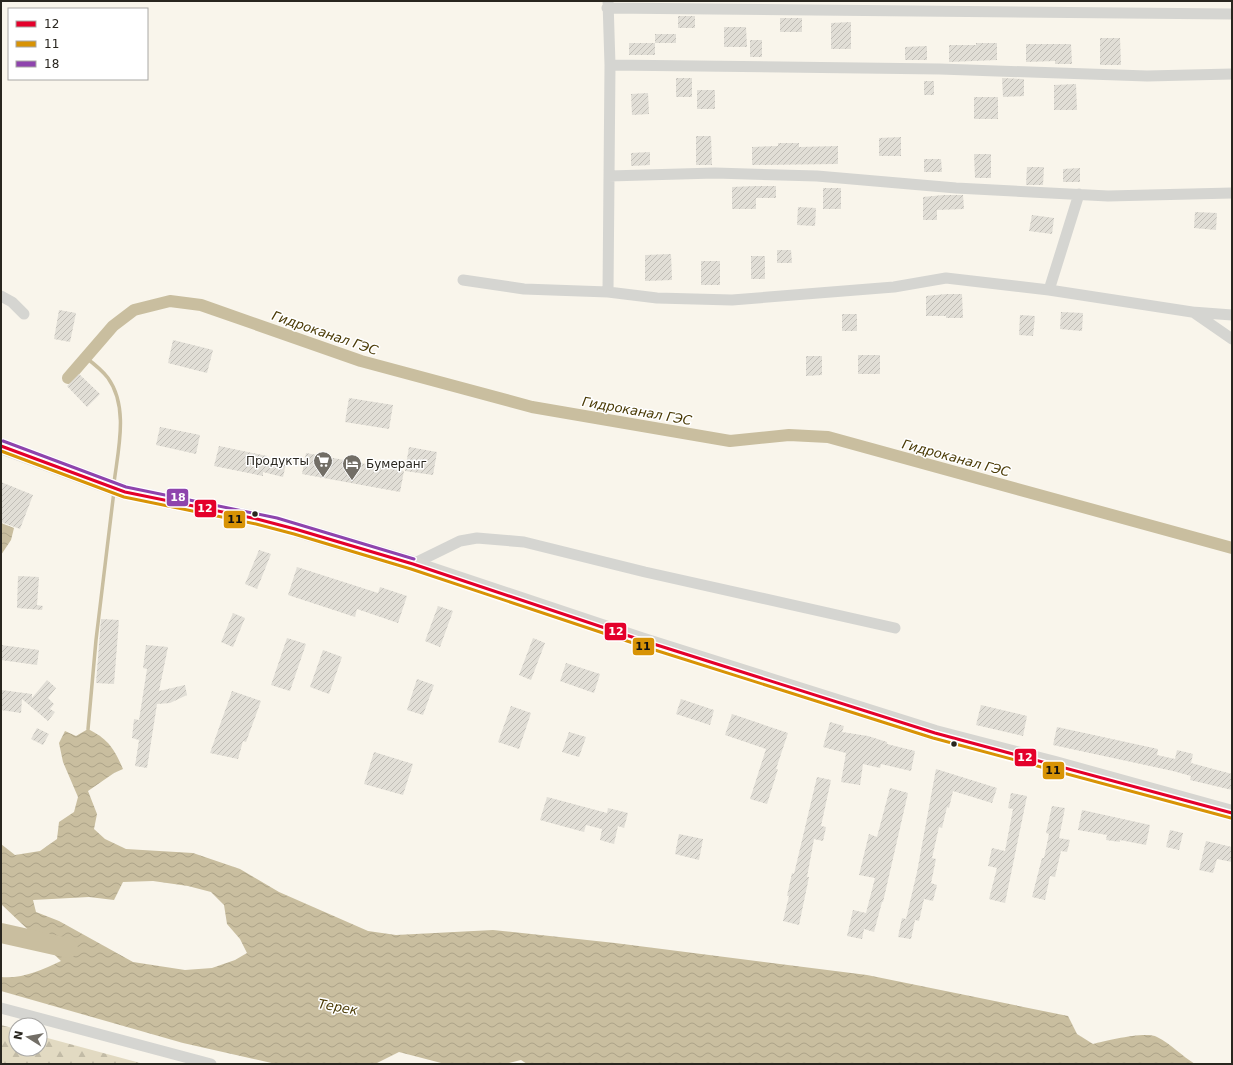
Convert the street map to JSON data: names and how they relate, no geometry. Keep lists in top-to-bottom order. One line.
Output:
{"water":["Гидроканал ГЭС","Терек"],"places":{"supermarket":["Продукты"],"hotel":["Бумеранг"]},"lines":["transit line 18","transit line 12","transit line 11"],"legend":["12","11","18"],"north":"left"}
